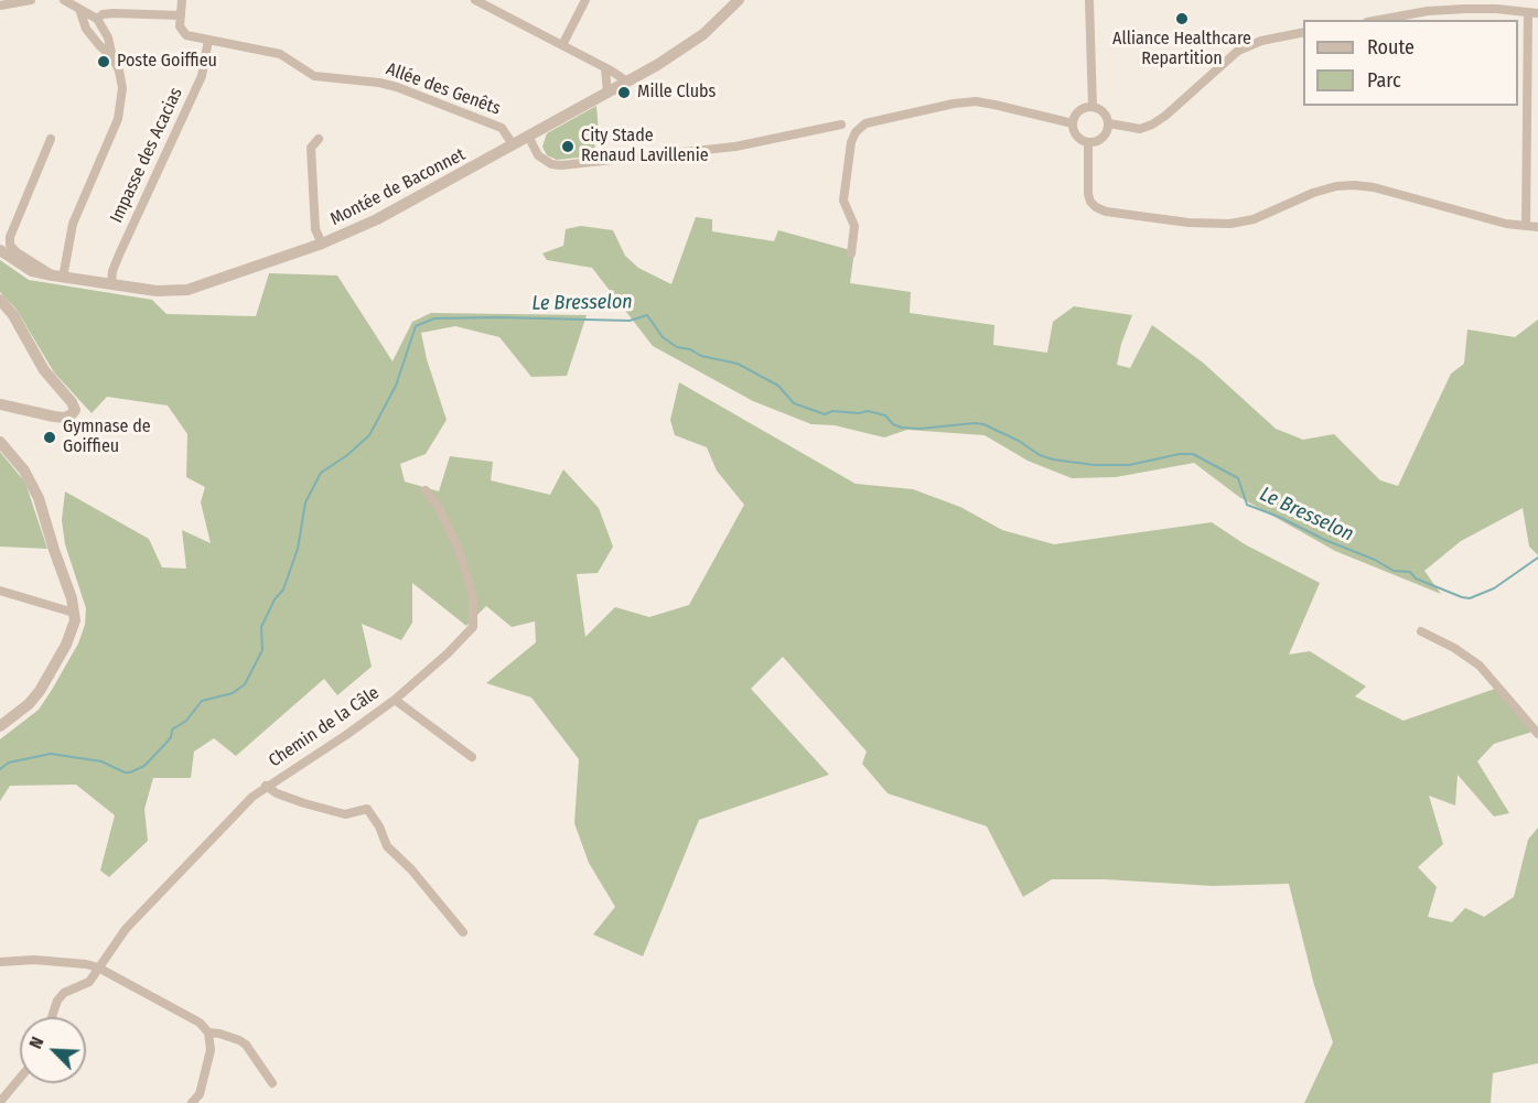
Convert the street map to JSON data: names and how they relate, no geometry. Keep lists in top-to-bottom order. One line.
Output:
{"streets":{"street":["Allée des Genêts","Impasse des Acacias","Montée de Baconnet","Chemin de la Câle"]},"crossings":[["Allée des Genêts","Impasse des Acacias"],["Allée des Genêts","Montée de Baconnet"],["Impasse des Acacias","Montée de Baconnet"]],"water":["Le Bresselon"],"places":["Alliance Healthcare Repartition","Poste Goiffieu","Mille Clubs","City Stade Renaud Lavillenie","Gymnase de Goiffieu"],"legend":["Route","Parc"],"north":"top left"}
